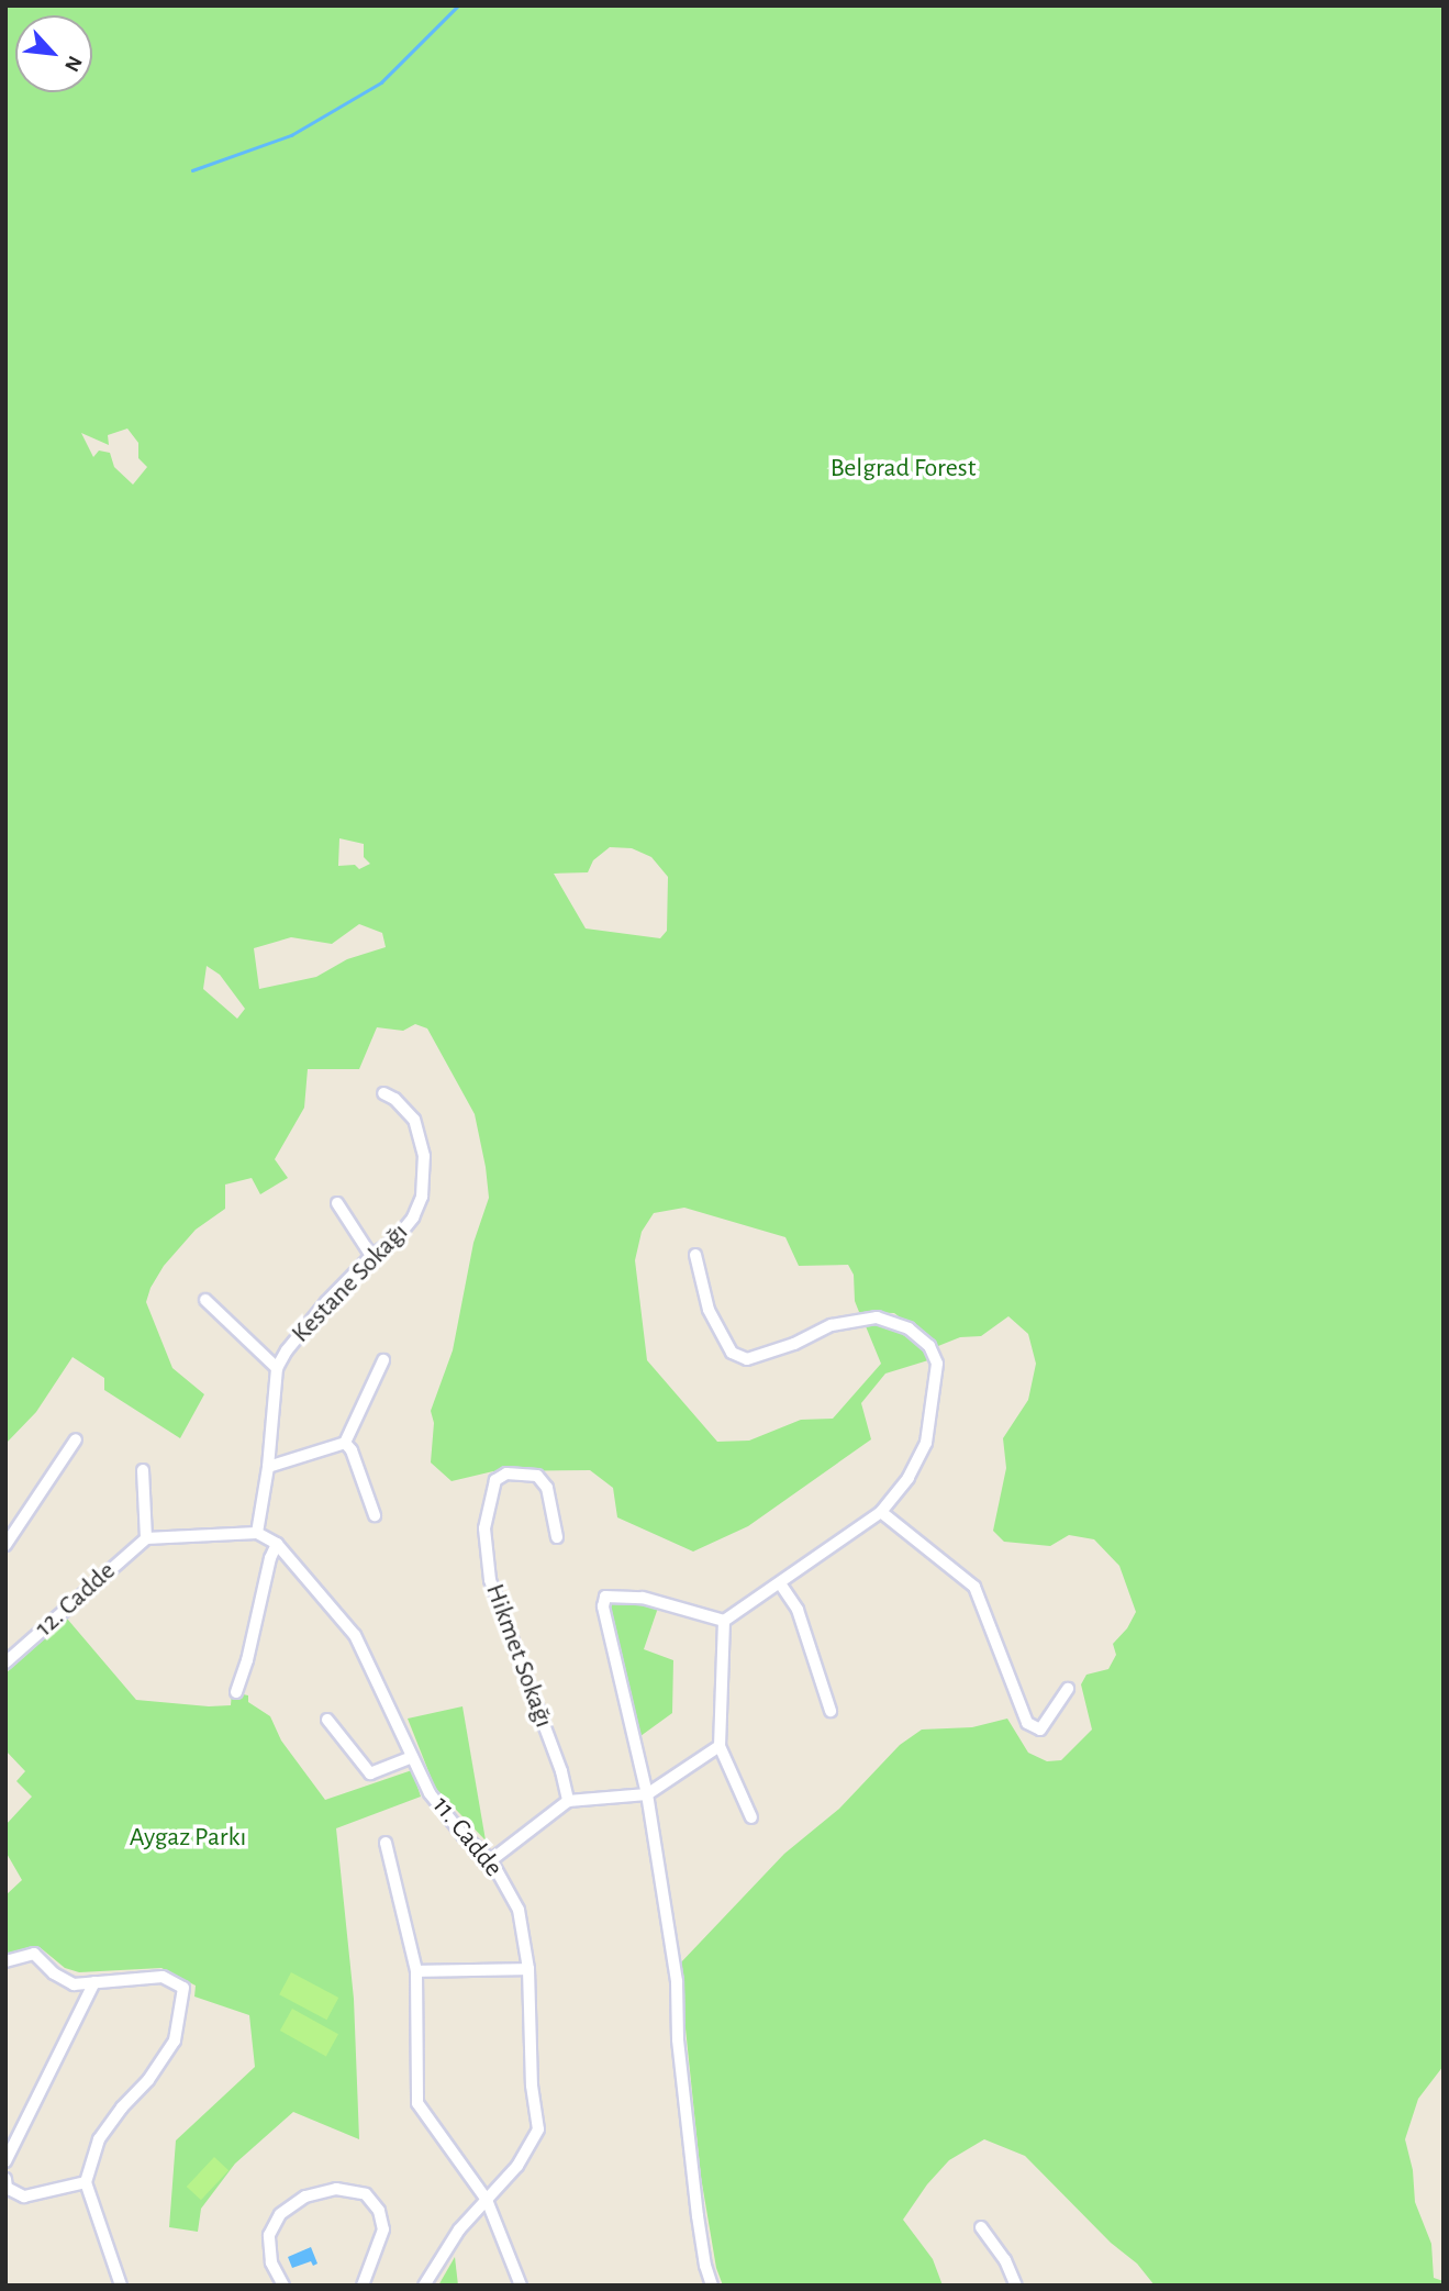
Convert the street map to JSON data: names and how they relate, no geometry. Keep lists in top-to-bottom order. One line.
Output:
{"streets":{"street":["Kestane Sokağı","12. Cadde","Hikmet Sokağı","11. Cadde"]},"parks":["Belgrad Forest","Aygaz Parkı"],"north":"bottom right"}
